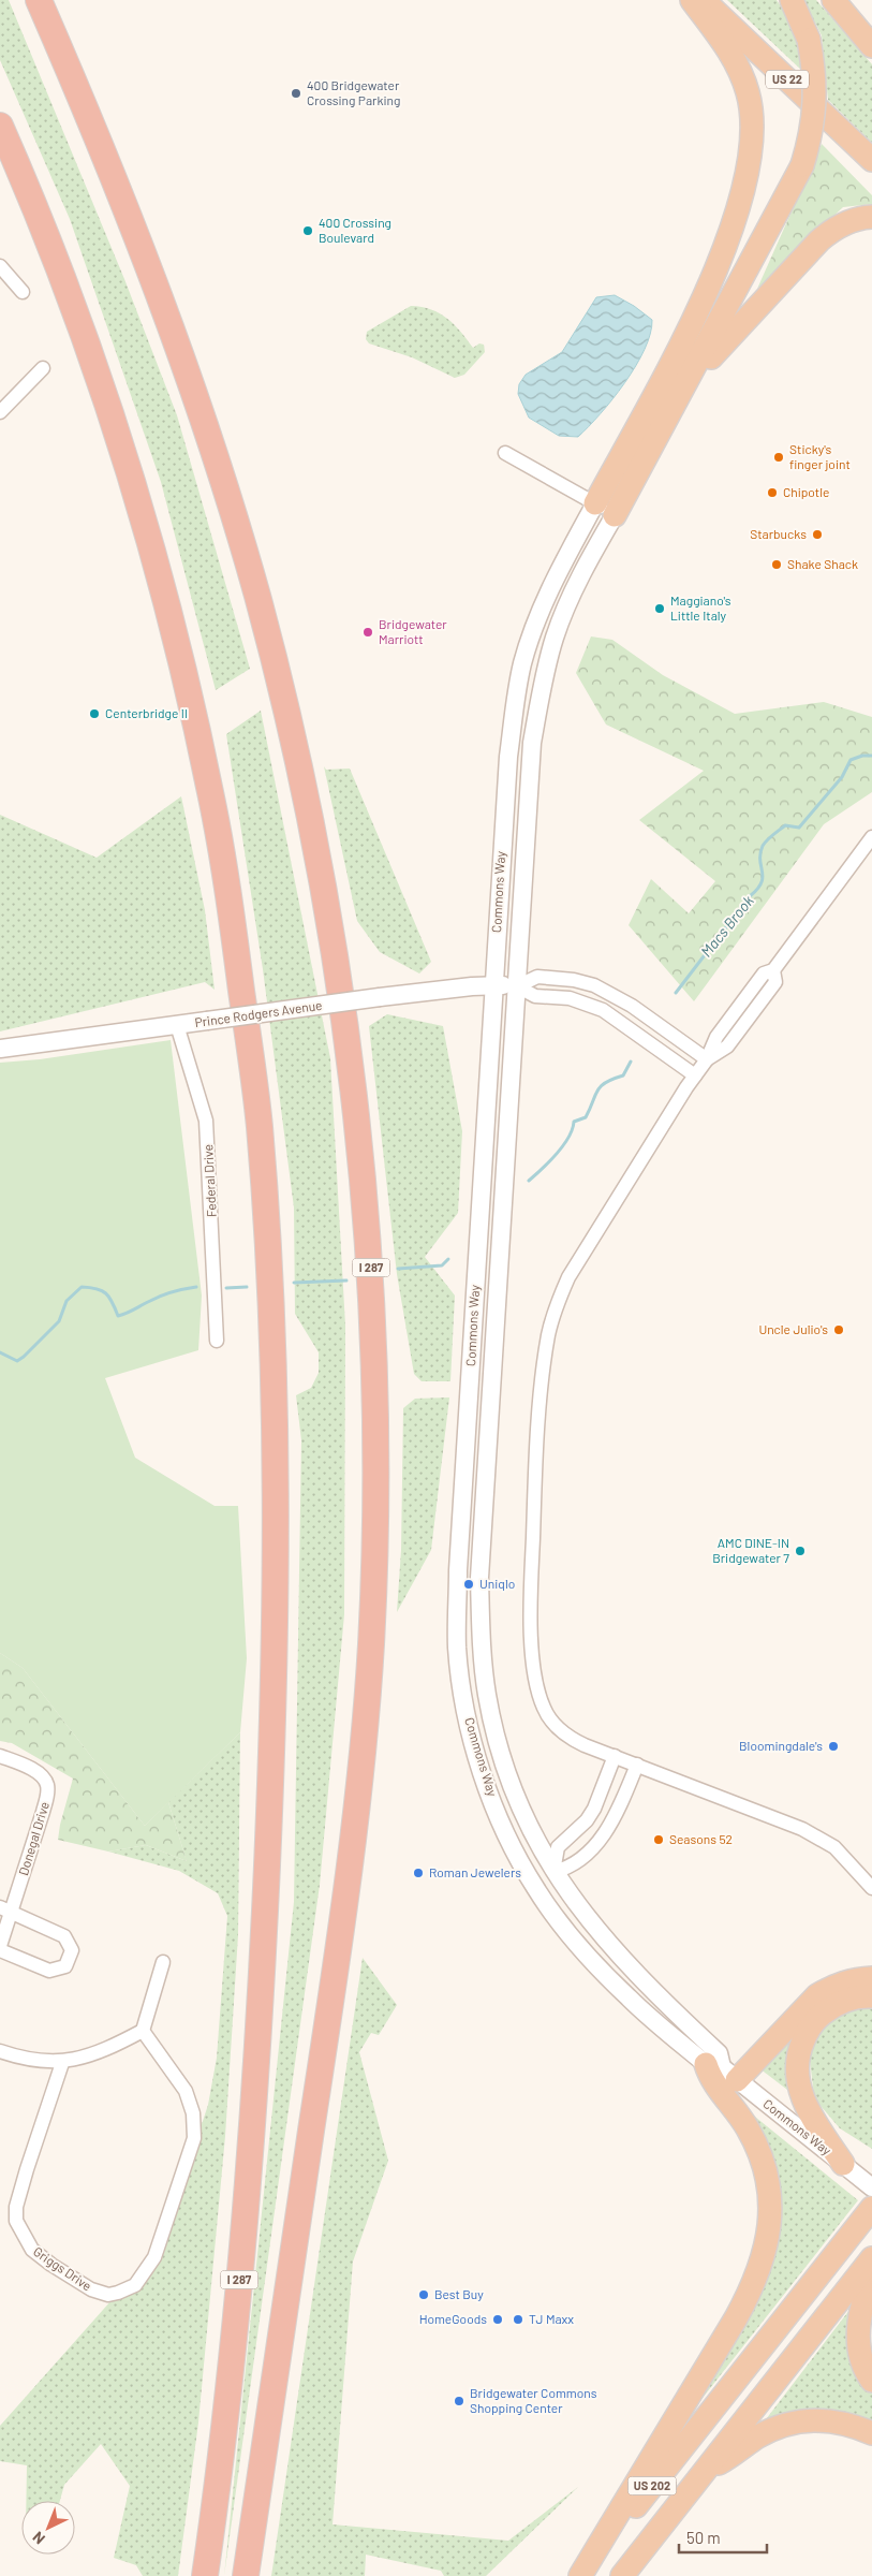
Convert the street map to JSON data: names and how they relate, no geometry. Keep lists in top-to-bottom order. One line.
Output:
{"streets":{"highway":["US 22","I 287","US 202"],"street":["Commons Way","Prince Rodgers Avenue","Federal Drive","Donegal Drive","Griggs Drive"]},"crossings":[["Commons Way","Prince Rodgers Avenue"],["Prince Rodgers Avenue","Federal Drive"]],"water":["Macs Brook"],"places":["400 Bridgewater Crossing Parking","400 Crossing Boulevard","Sticky's finger joint","Chipotle","Starbucks","Shake Shack","Maggiano's Little Italy","Bridgewater Marriott","Centerbridge II","Uncle Julio's","AMC DINE-IN Bridgewater 7","Uniqlo","Bloomingdale's","Seasons 52","Roman Jewelers","Best Buy","HomeGoods","TJ Maxx","Bridgewater Commons Shopping Center"],"scale_bar":"50 m","north":"bottom left"}
